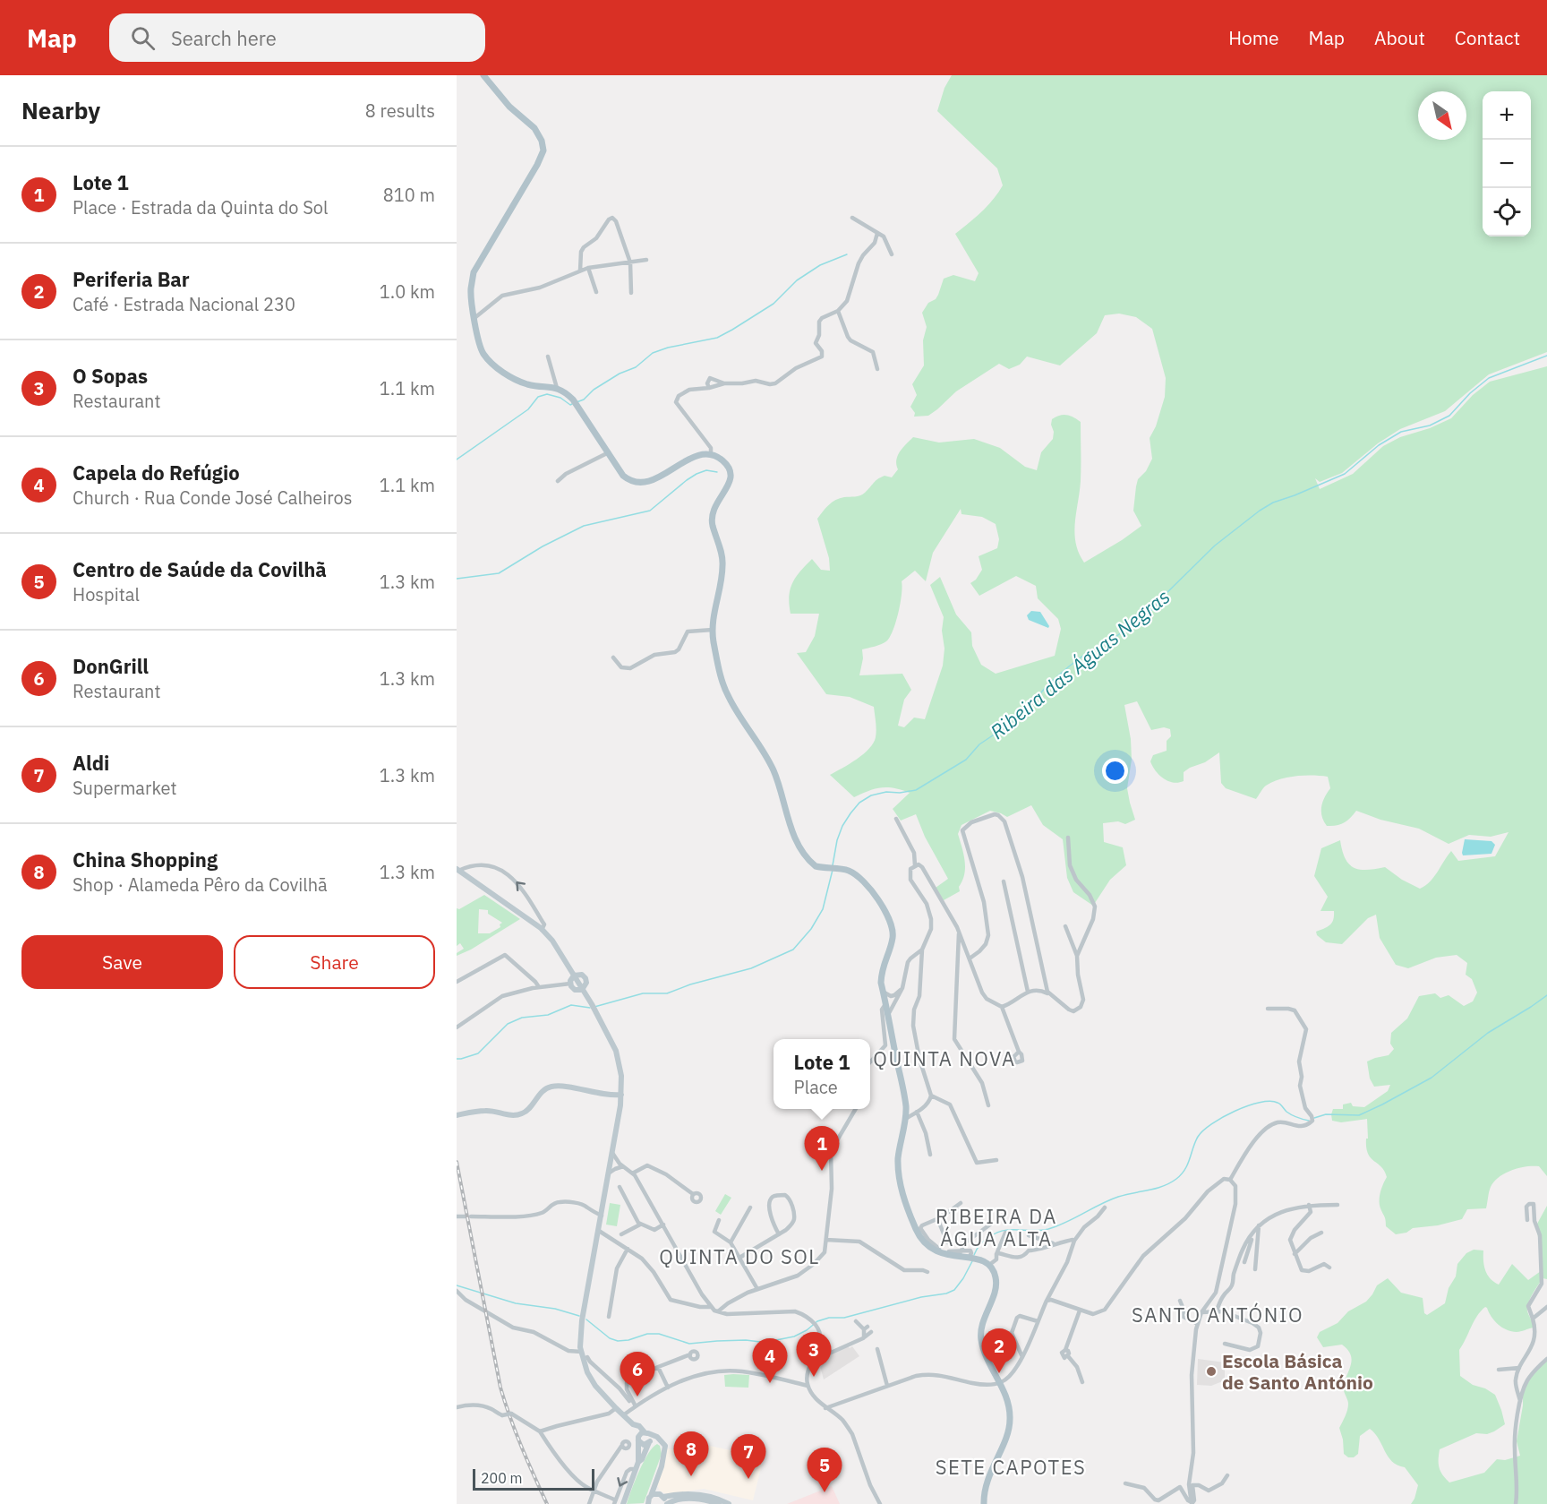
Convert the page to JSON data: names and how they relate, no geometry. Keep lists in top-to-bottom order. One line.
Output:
{"districts":["QUINTA NOVA","RIBEIRA DA ÁGUA ALTA","QUINTA DO SOL","SANTO ANTÓNIO","SETE CAPOTES"],"water":["Ribeira das Águas Negras"],"places":["Escola Básica de Santo António"],"scale_bar":"200 m","north":"bottom right","page":{"header":"Map","search":"Search here","nav":["Home","Map","About","Contact"],"heading":["Nearby","8 results"],"map_buttons":["+","−"],"list":[{"mark":"1","name":"Lote 1","note":"Place · Estrada da Quinta do Sol","value":"810 m"},{"mark":"2","name":"Periferia Bar","note":"Café · Estrada Nacional 230","value":"1.0 km"},{"mark":"3","name":"O Sopas","note":"Restaurant","value":"1.1 km"},{"mark":"4","name":"Capela do Refúgio","note":"Church · Rua Conde José Calheiros","value":"1.1 km"},{"mark":"5","name":"Centro de Saúde da Covilhã","note":"Hospital","value":"1.3 km"},{"mark":"6","name":"DonGrill","note":"Restaurant","value":"1.3 km"},{"mark":"7","name":"Aldi","note":"Supermarket","value":"1.3 km"},{"mark":"8","name":"China Shopping","note":"Shop · Alameda Pêro da Covilhã","value":"1.3 km"}],"buttons":["Save","Share"],"popup":["Lote 1","Place"],"pins":["1","2","3","4","6","8","7","5"],"scale":"200 m"}}
